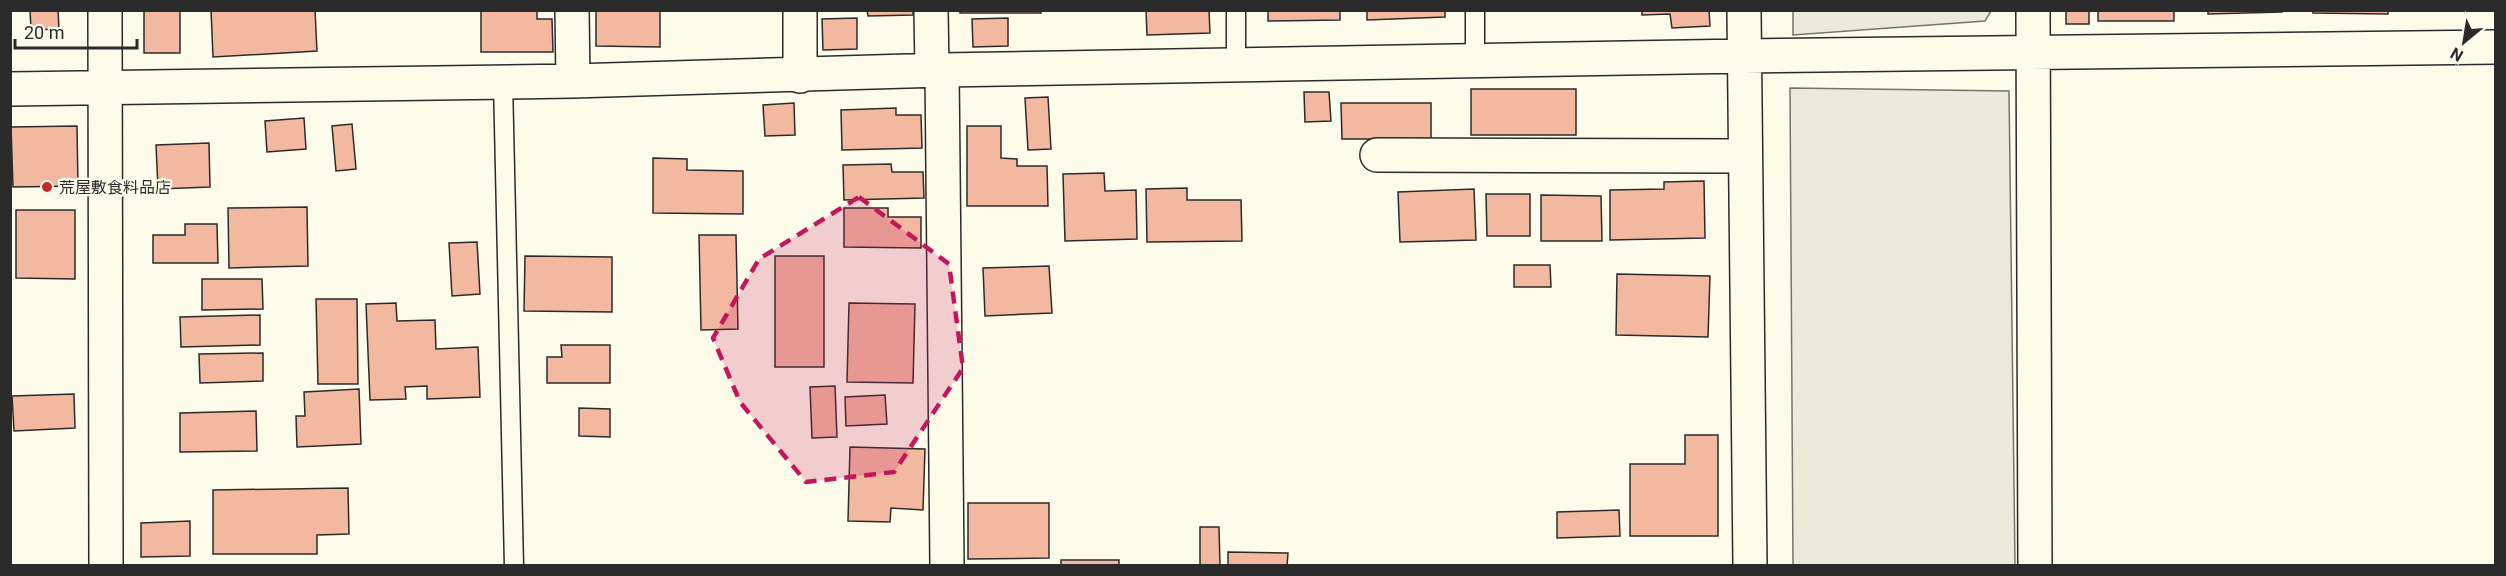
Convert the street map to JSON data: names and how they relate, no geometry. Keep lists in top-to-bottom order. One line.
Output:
{"places":["荒屋敷食料品店"],"scale_bar":"20 m","north":"bottom left"}
